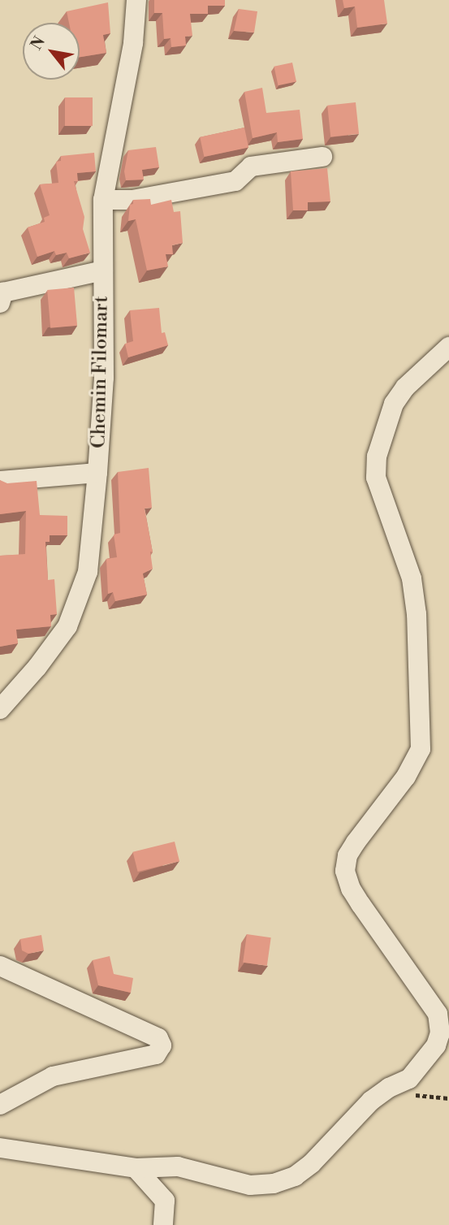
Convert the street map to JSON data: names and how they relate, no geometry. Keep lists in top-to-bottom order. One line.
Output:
{"streets":{"street":["Chemin Filomart"]},"north":"top left"}
